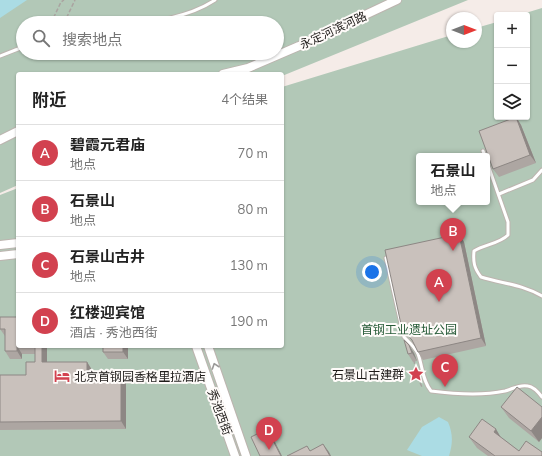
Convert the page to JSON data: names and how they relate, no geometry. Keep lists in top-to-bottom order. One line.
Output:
{"streets":{"street":["永定河滨河路","秀池西街"]},"parks":["首钢工业遗址公园"],"places":{"place":["石景山古建群"],"hotel":["北京首钢园香格里拉酒店"]},"north":"right","page":{"map_buttons":["+","−"],"search":"搜索地点","heading":["附近","4个结果"],"list":[{"mark":"A","name":"碧霞元君庙","note":"地点","value":"70 m"},{"mark":"B","name":"石景山","note":"地点","value":"80 m"},{"mark":"C","name":"石景山古井","note":"地点","value":"130 m"},{"mark":"D","name":"红楼迎宾馆","note":"酒店 · 秀池西街","value":"190 m"}],"popup":["石景山","地点"],"pins":["B","A","C","D"]}}
